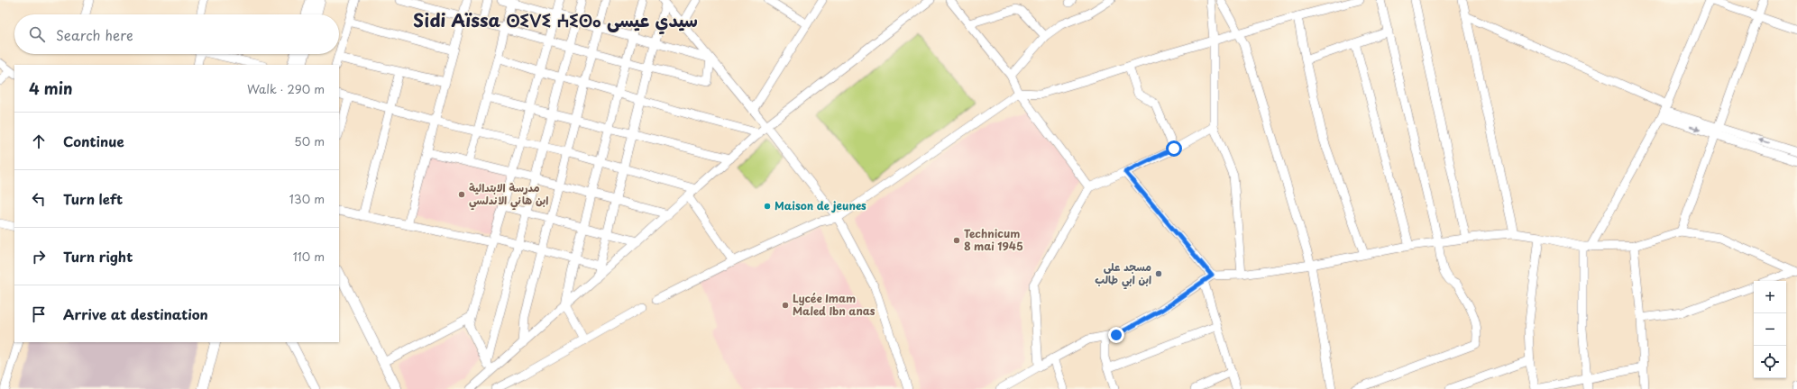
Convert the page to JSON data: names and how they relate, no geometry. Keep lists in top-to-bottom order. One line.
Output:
{"districts":["Sidi Aïssa ⵙⵉⴸⵉ ⵄⵉⵙⴰ سيدي عيسى"],"places":["مدرسة الابتدائية ابن هاني الاندلسي","Maison de jeunes","Technicum 8 mai 1945","مسجد علي ابن ابي طالب","Lycée Imam Maled Ibn anas"],"page":{"search":"Search here","heading":["4 min","Walk · 290 m"],"list":[["Continue","50 m"],["Turn left","130 m"],["Turn right","110 m"],"Arrive at destination"],"map_buttons":["+","−"]}}
